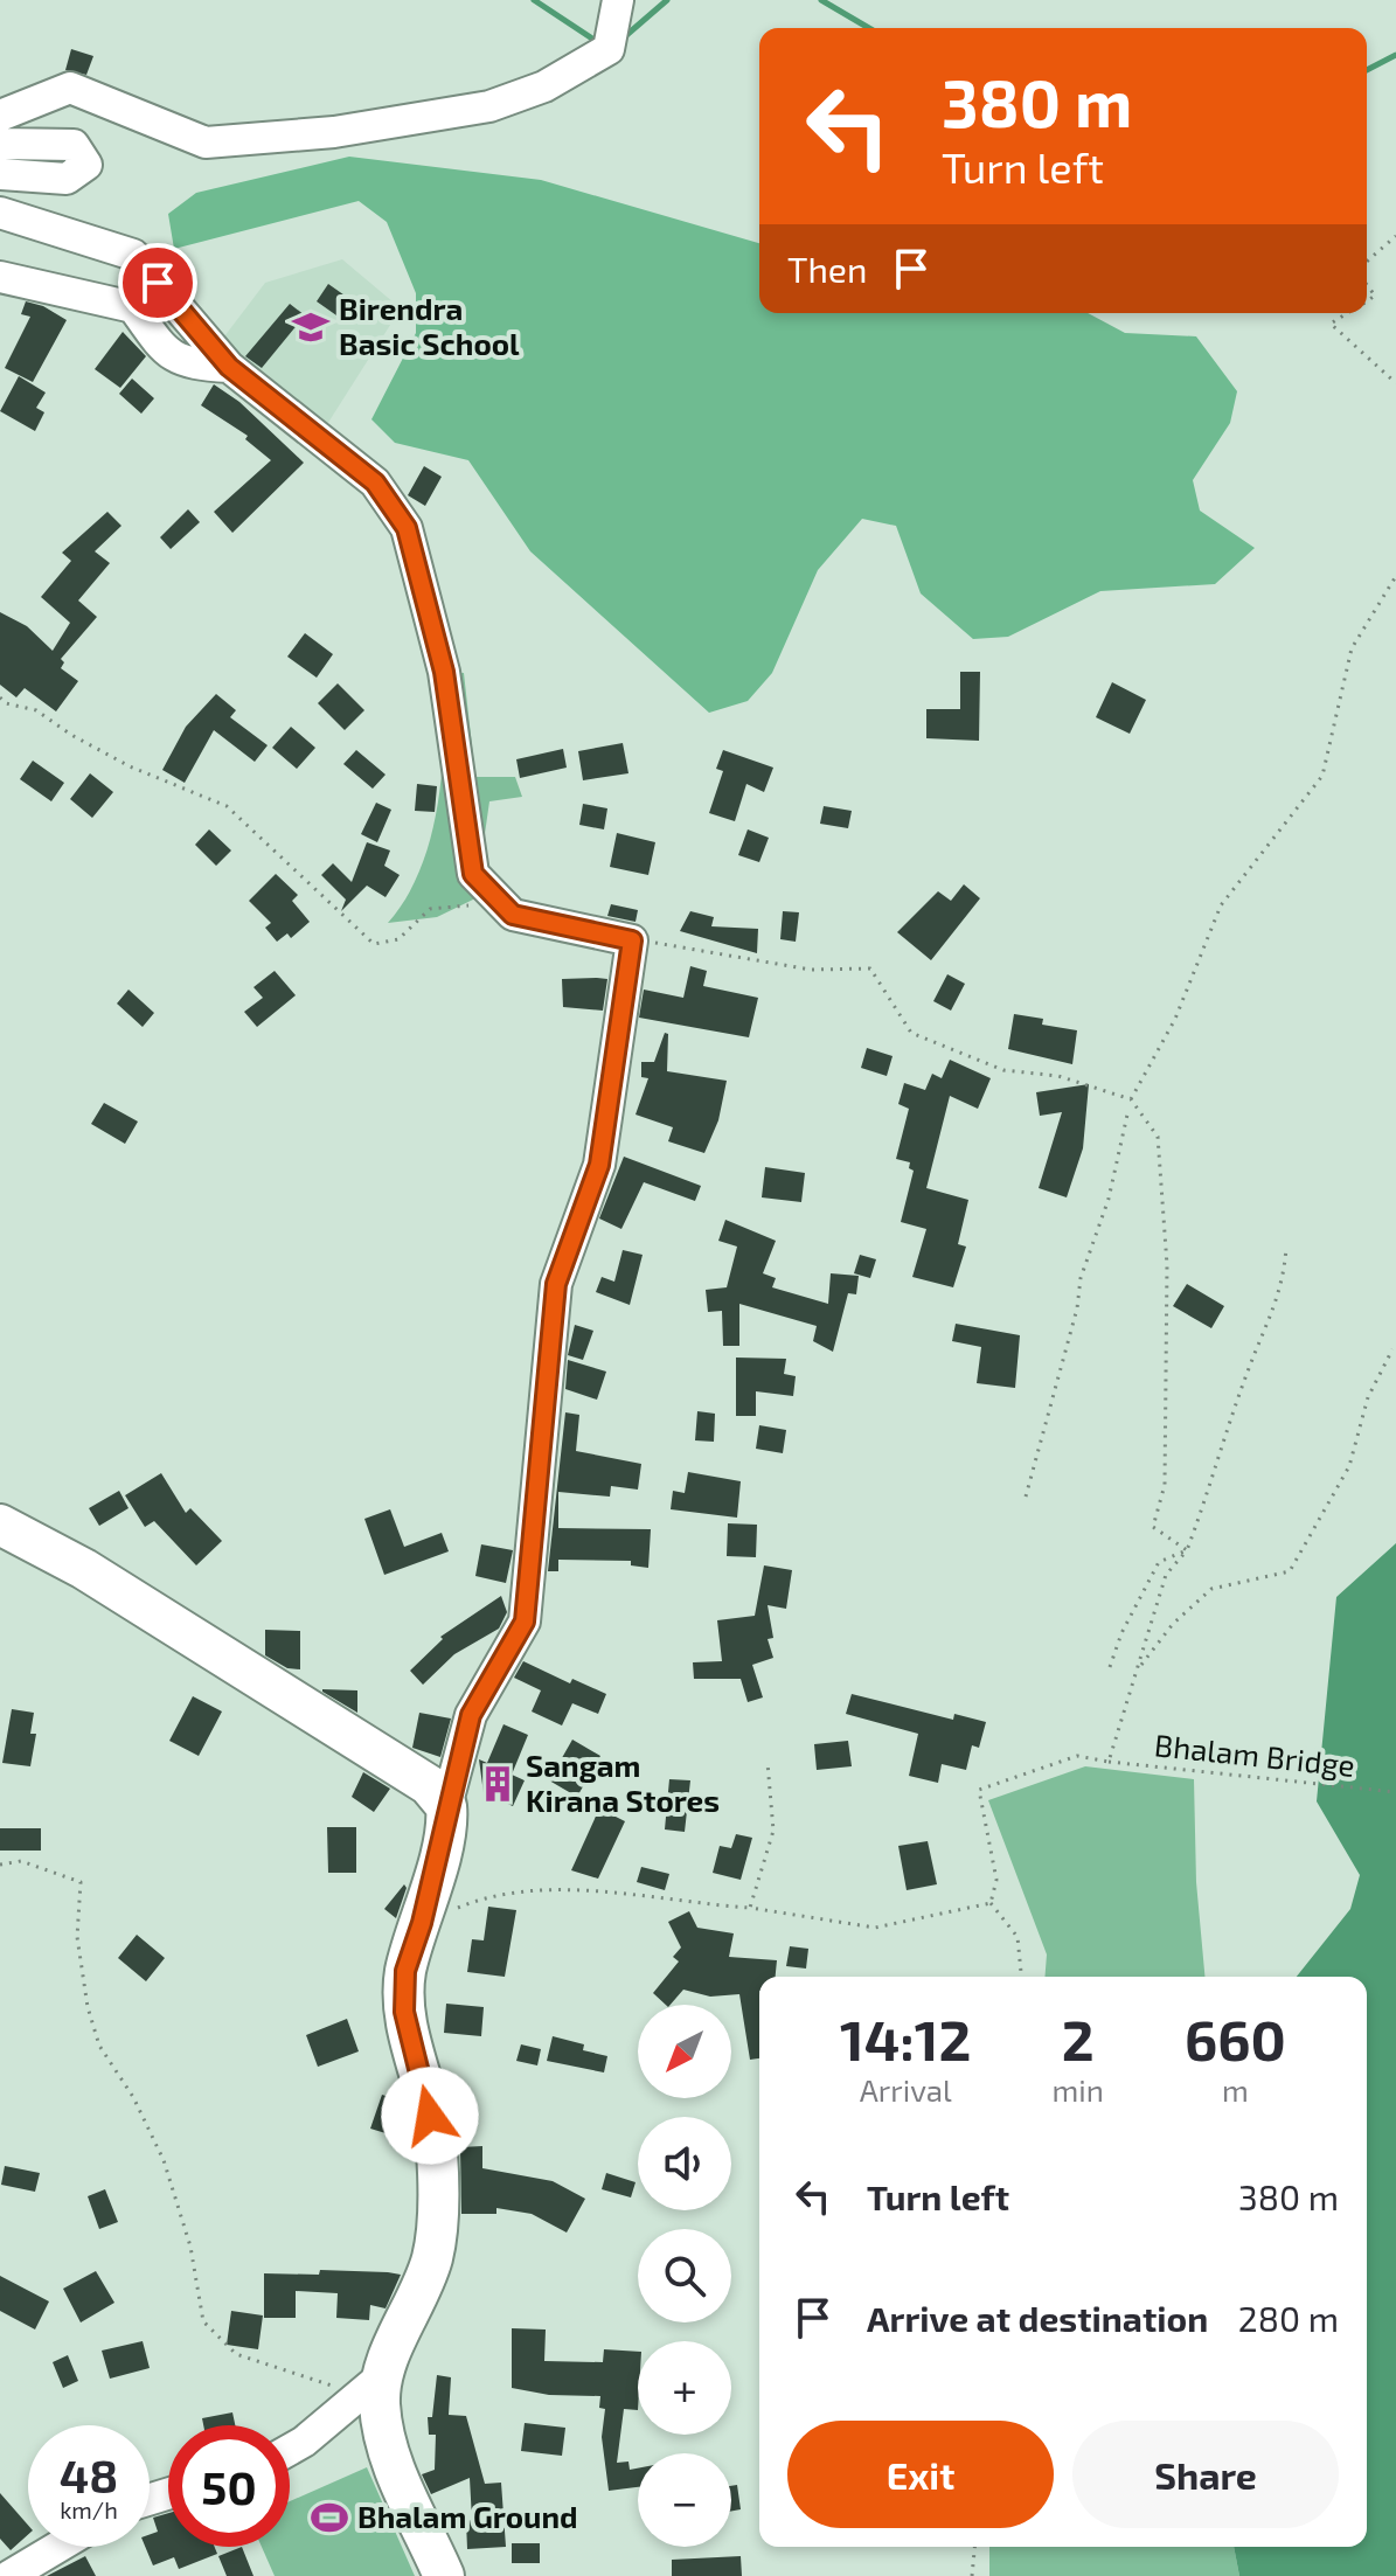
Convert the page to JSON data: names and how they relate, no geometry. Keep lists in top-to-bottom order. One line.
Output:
{"streets":{"path":["Bhalam Bridge"]},"places":{"school or university":["Birendra Basic School"],"building":["Sangam Kirana Stores"],"sports":["Bhalam Ground"]},"north":"bottom left","page":{"turn":["380 m","Turn left"],"then":"Then","eta":["14:12","Arrival","2","min","660","m"],"map_buttons":["+","−"],"list":[{"name":"Turn left","value":"380 m"},{"name":"Arrive at destination","value":"280 m"}],"buttons":["Exit","Share"],"speed":"48 km/h","limit":"50"}}
